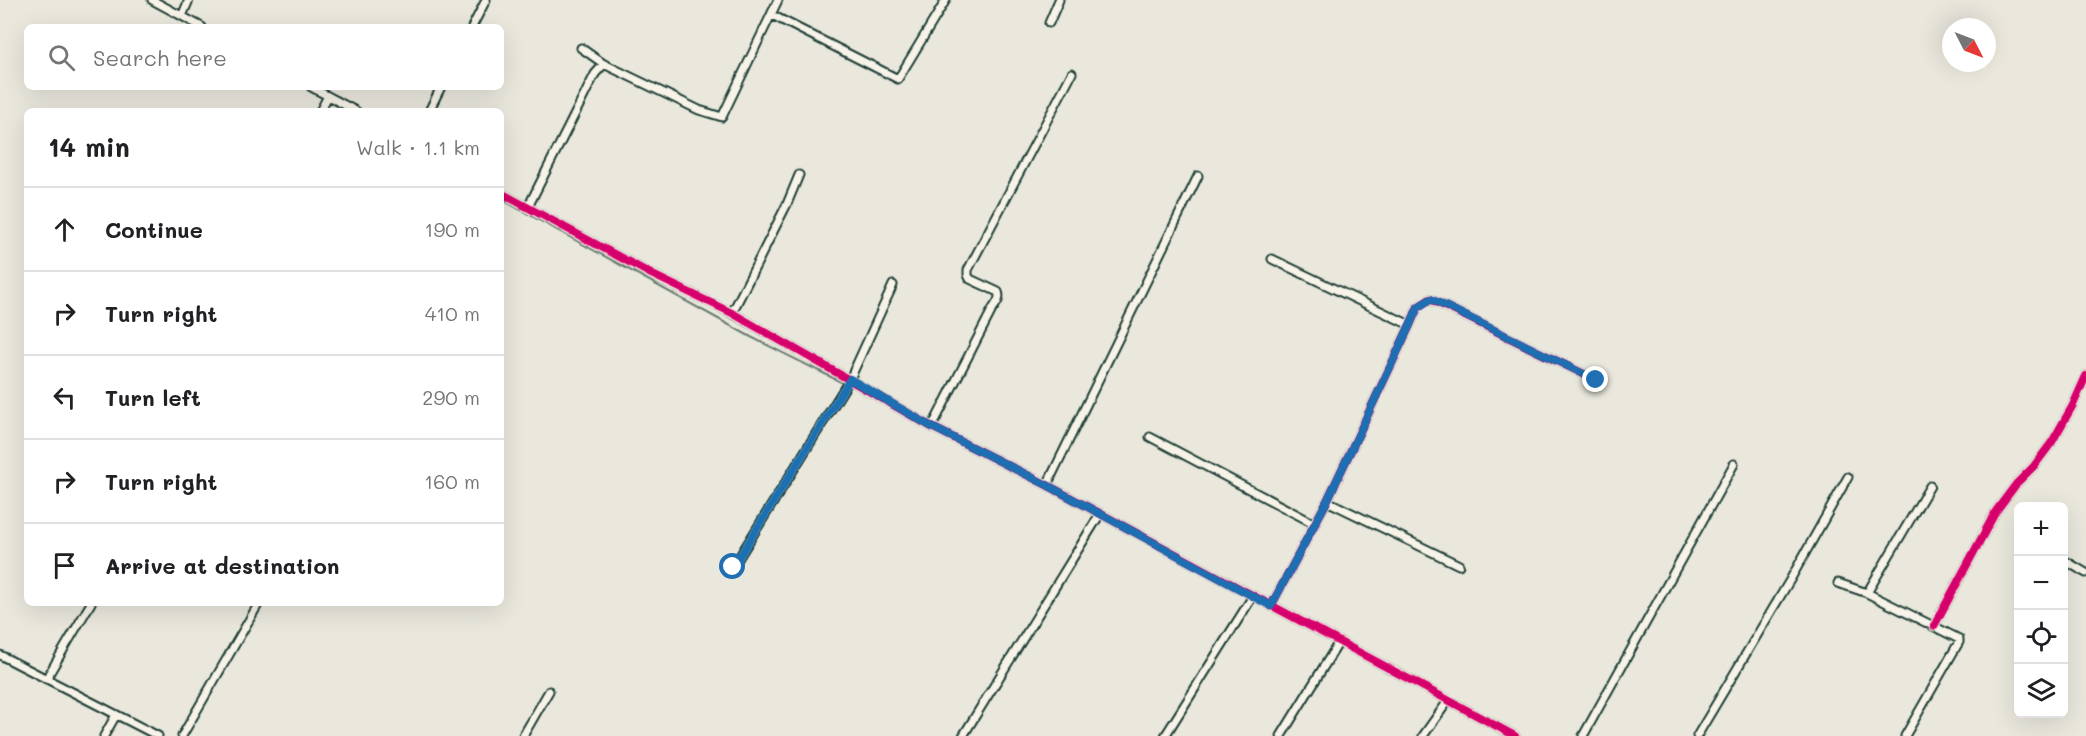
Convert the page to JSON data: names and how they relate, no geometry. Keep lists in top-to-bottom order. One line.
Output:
{"north":"bottom right","page":{"search":"Search here","heading":["14 min","Walk · 1.1 km"],"list":[["Continue","190 m"],["Turn right","410 m"],["Turn left","290 m"],["Turn right","160 m"],"Arrive at destination"],"map_buttons":["+","−"]}}
